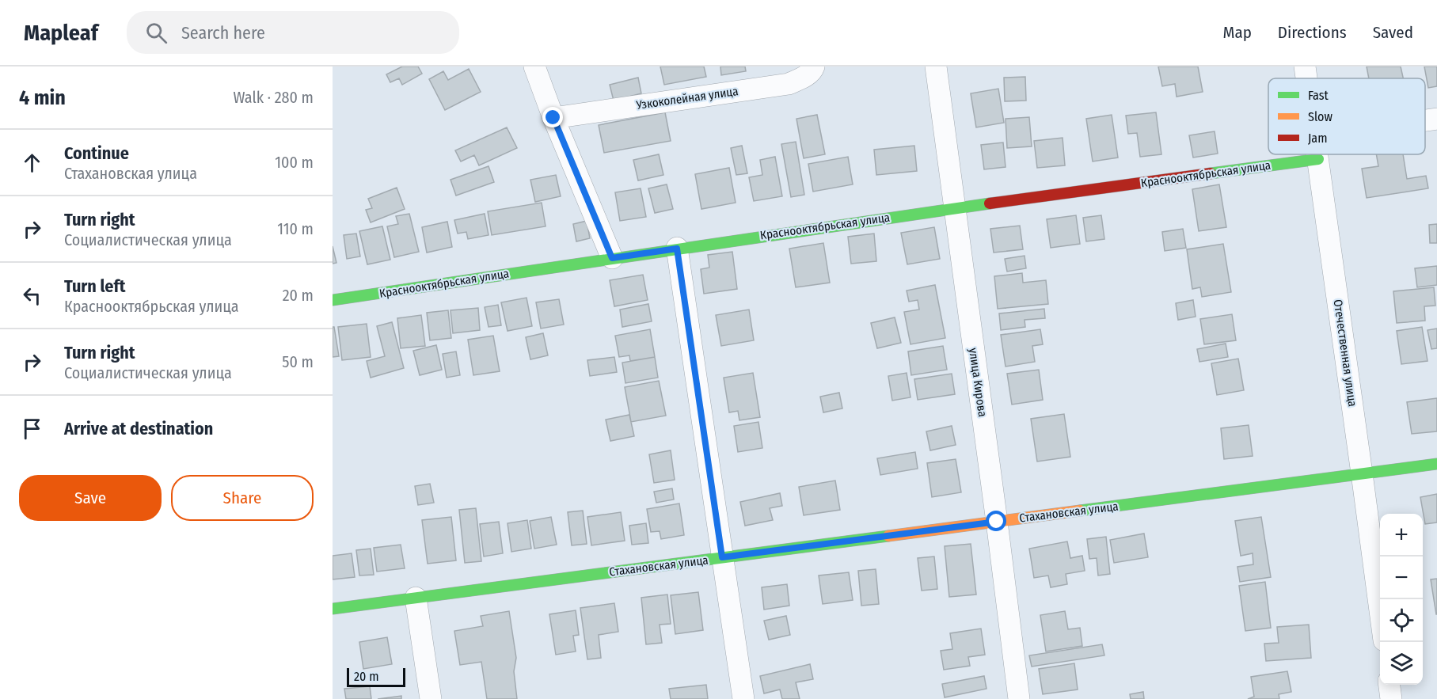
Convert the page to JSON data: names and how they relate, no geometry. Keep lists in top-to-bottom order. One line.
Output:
{"streets":{"street":["Узкоколейная улица","Краснооктябрьская улица","Отечественная улица","улица Кирова","Стахановская улица"]},"crossings":[["Краснооктябрьская улица","Отечественная улица"],["Краснооктябрьская улица","улица Кирова"],["Отечественная улица","Стахановская улица"],["улица Кирова","Стахановская улица"]],"legend":["Fast","Slow","Jam"],"scale_bar":"20 m","page":{"header":"Mapleaf","search":"Search here","nav":["Map","Directions","Saved"],"heading":["4 min","Walk · 280 m"],"list":[["Continue","Стахановская улица","100 m"],["Turn right","Социалистическая улица","110 m"],["Turn left","Краснооктябрьская улица","20 m"],["Turn right","Социалистическая улица","50 m"],"Arrive at destination"],"buttons":["Save","Share"],"map_buttons":["+","−"],"scale":"20 m"}}
